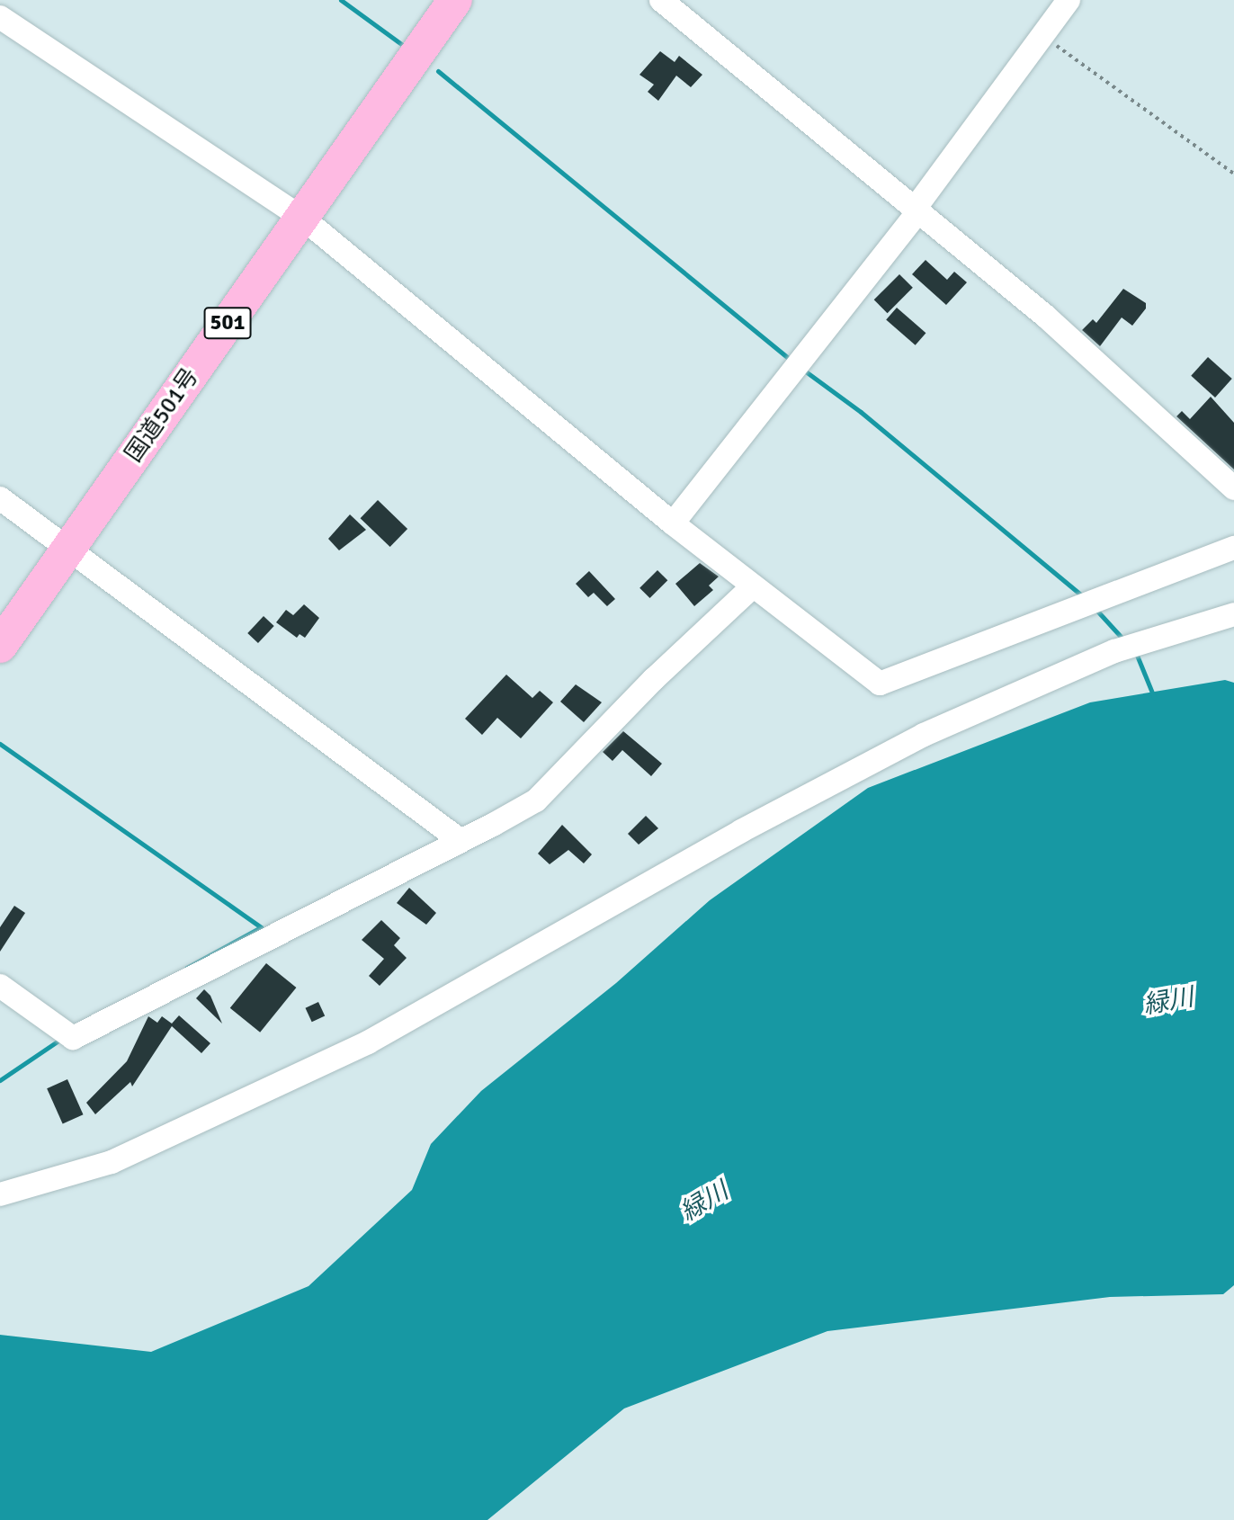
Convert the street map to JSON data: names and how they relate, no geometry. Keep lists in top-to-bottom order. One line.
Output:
{"streets":{"highway":["501","国道501号"]},"water":["緑川"]}
